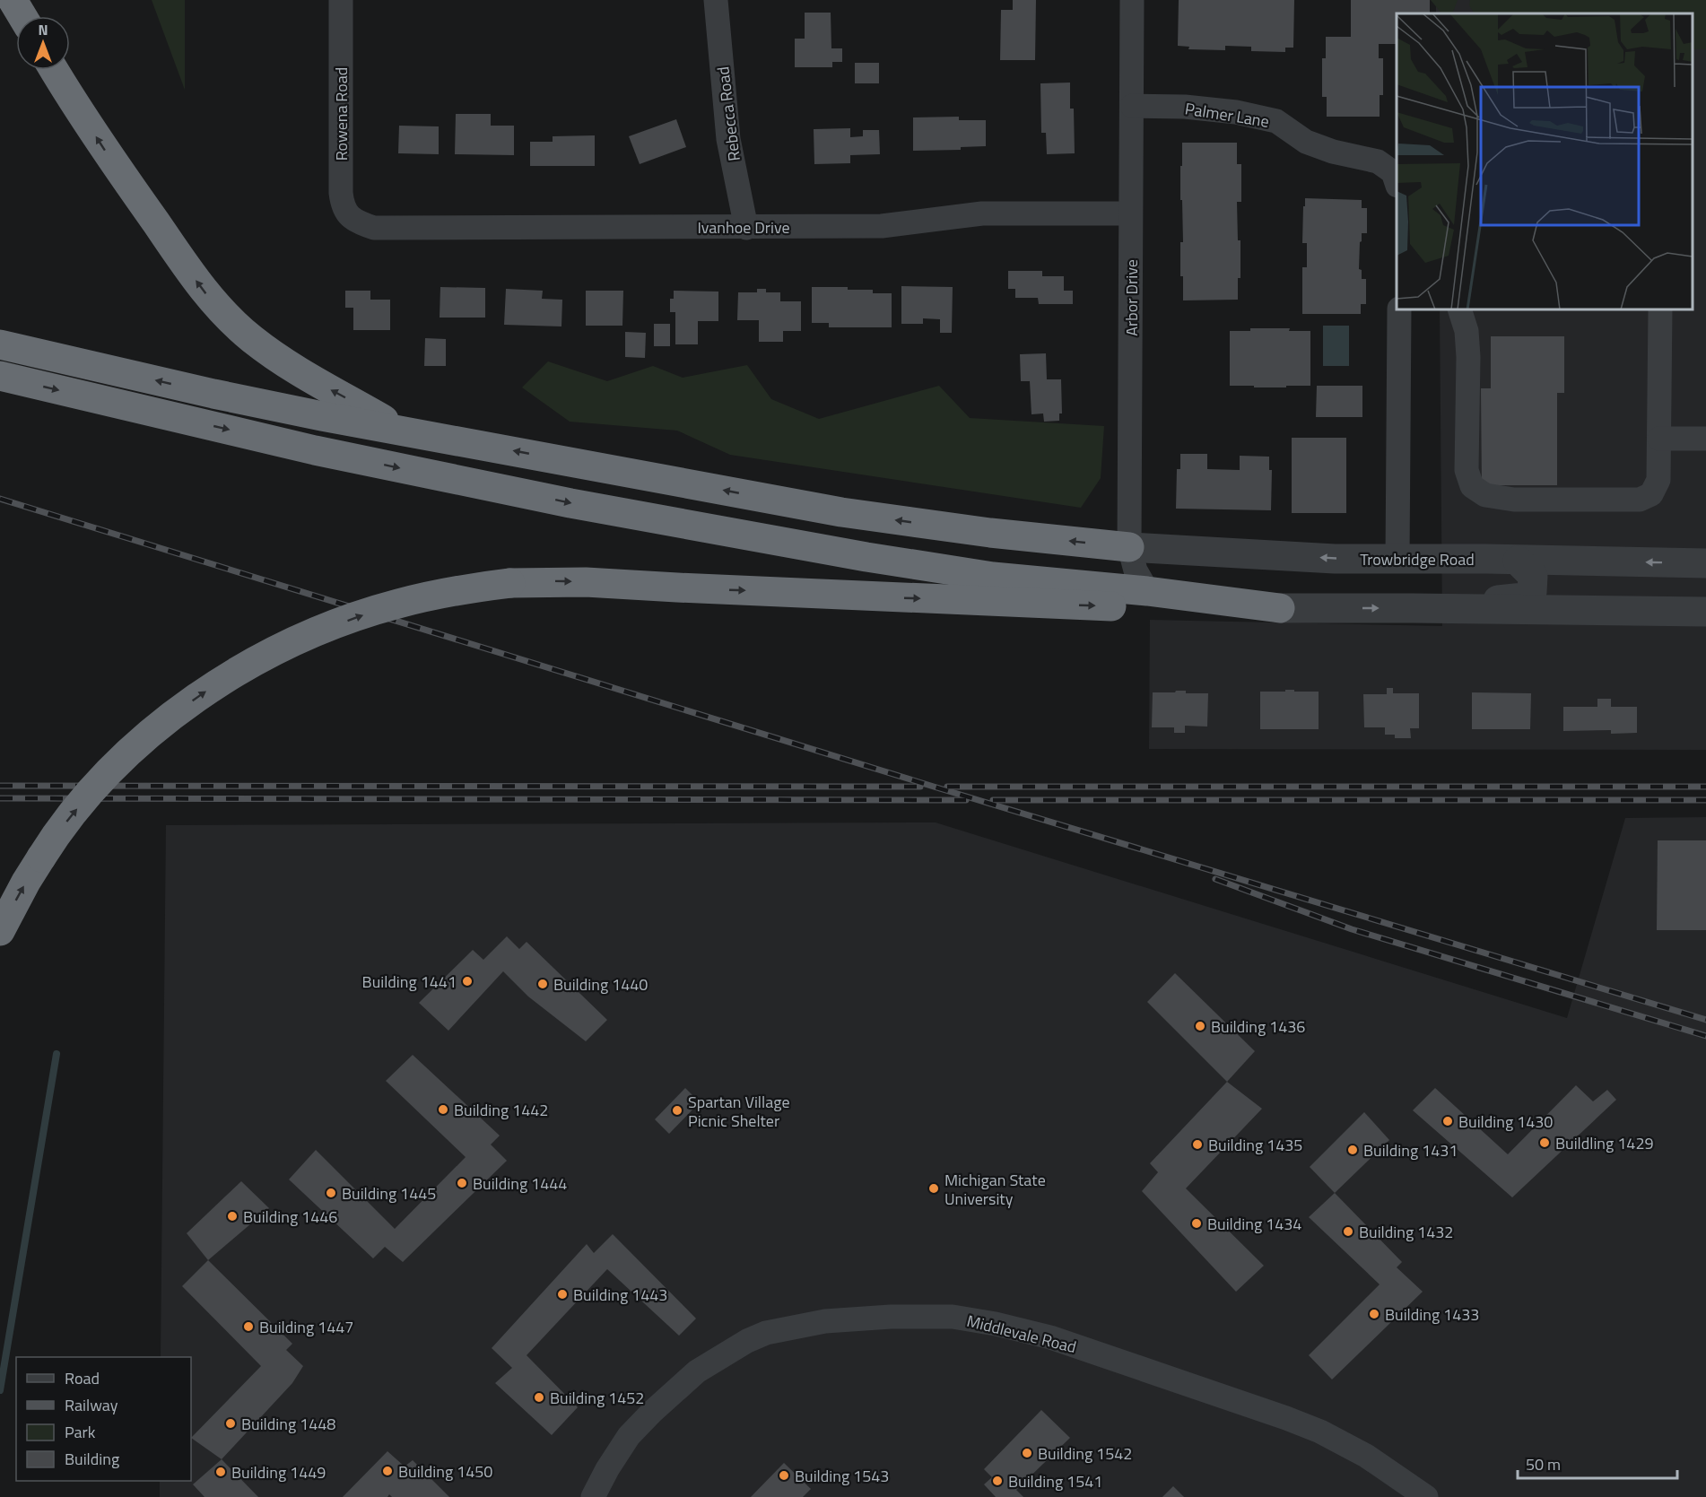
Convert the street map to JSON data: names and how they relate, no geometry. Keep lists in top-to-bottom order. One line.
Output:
{"streets":{"street":["Rowena Road","Rebecca Road","Palmer Lane","Ivanhoe Drive","Arbor Drive","Trowbridge Road","Middlevale Road"]},"crossings":[["Rowena Road","Ivanhoe Drive"],["Rebecca Road","Ivanhoe Drive"],["Palmer Lane","Arbor Drive"],["Ivanhoe Drive","Arbor Drive"],["Arbor Drive","Trowbridge Road"]],"places":["Building 1441","Building 1440","Building 1436","Building 1442","Spartan Village Picnic Shelter","Building 1430","Buildling 1429","Building 1435","Building 1431","Building 1444","Michigan State University","Building 1445","Building 1446","Building 1434","Building 1432","Building 1443","Building 1433","Building 1447","Building 1452","Building 1448","Building 1542","Building 1450","Building 1449","Building 1543","Building 1541"],"legend":["Road","Railway","Park","Building"],"scale_bar":"50 m","north":"top"}
